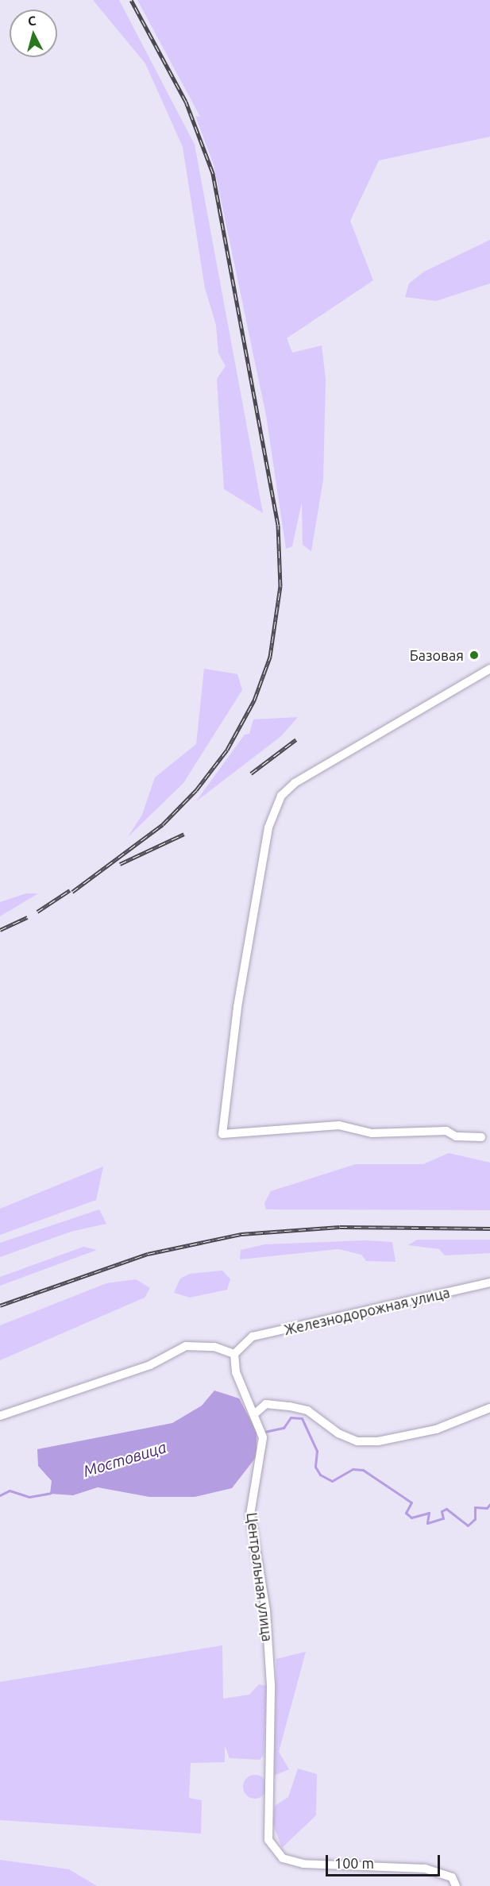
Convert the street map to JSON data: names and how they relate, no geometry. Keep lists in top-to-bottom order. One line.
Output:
{"streets":{"street":["Железнодорожная улица","Центральная улица"]},"crossings":[["Железнодорожная улица","Центральная улица"]],"water":["Мостовица"],"places":["Базовая"],"scale_bar":"100 m","north":"top"}
